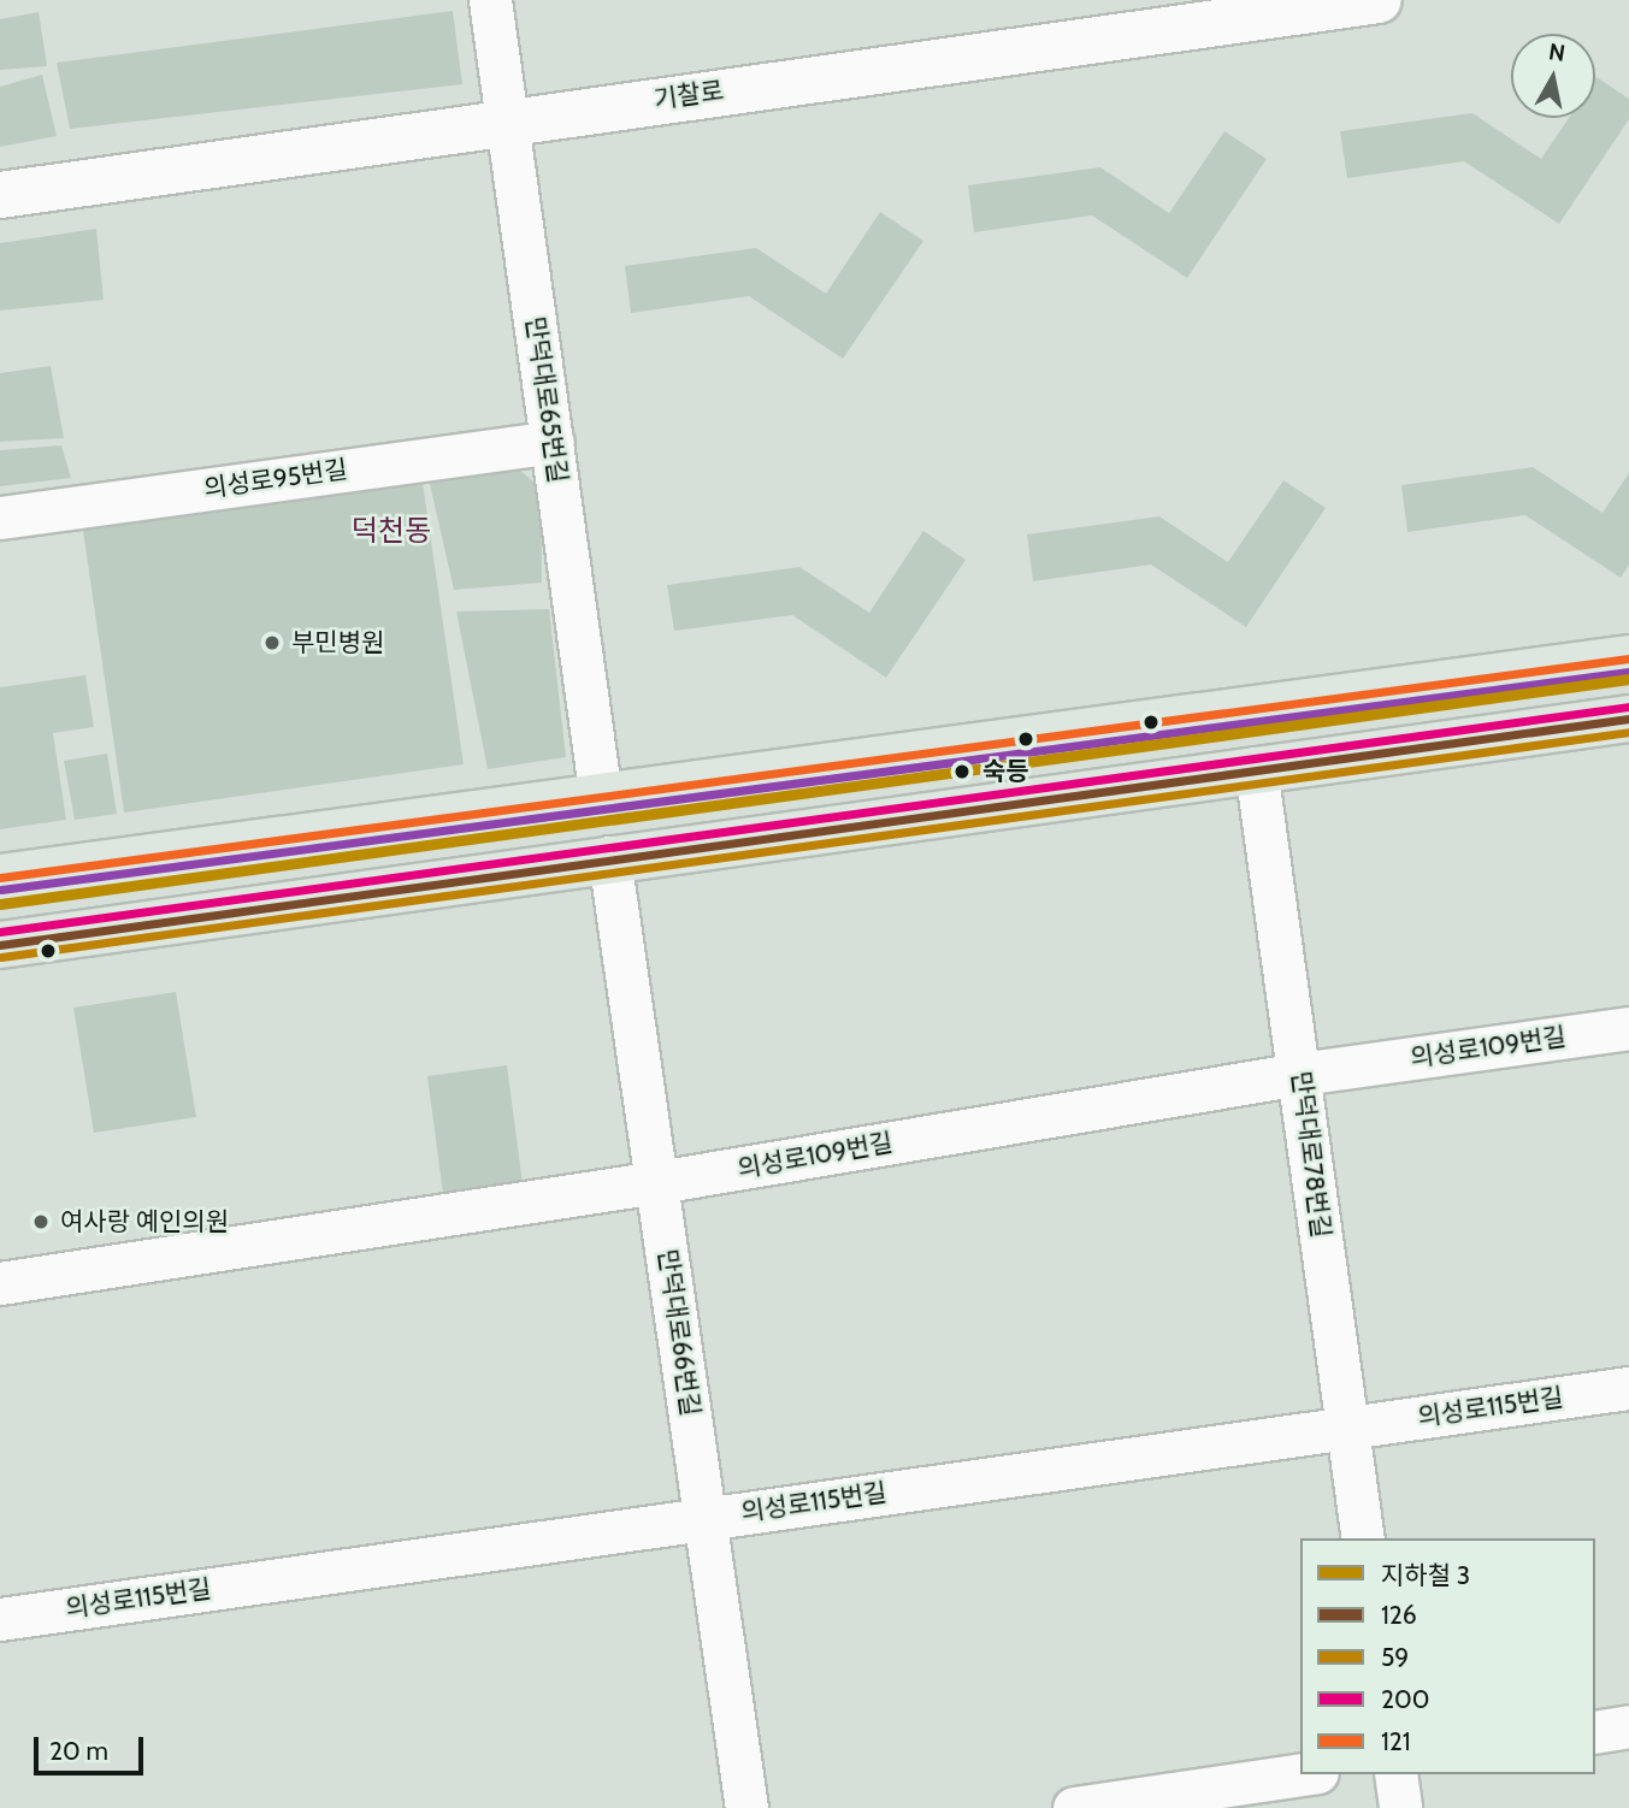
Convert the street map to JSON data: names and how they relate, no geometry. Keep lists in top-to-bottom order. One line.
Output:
{"streets":{"street":["기찰로","만덕대로65번길","의성로95번길","의성로109번길","만덕대로78번길","만덕대로66번길","의성로115번길"]},"crossings":[["기찰로","만덕대로65번길"],["만덕대로65번길","의성로95번길"],["의성로109번길","만덕대로78번길"],["의성로109번길","만덕대로66번길"],["만덕대로78번길","의성로115번길"],["만덕대로66번길","의성로115번길"]],"districts":["덕천동"],"places":["부민병원","숙등","여사랑 예인의원"],"lines":["transit line 121","metro line 3","transit line 200","transit line 126","transit line 59"],"legend":["지하철 3","126","59","200","121"],"scale_bar":"20 m","north":"top"}
